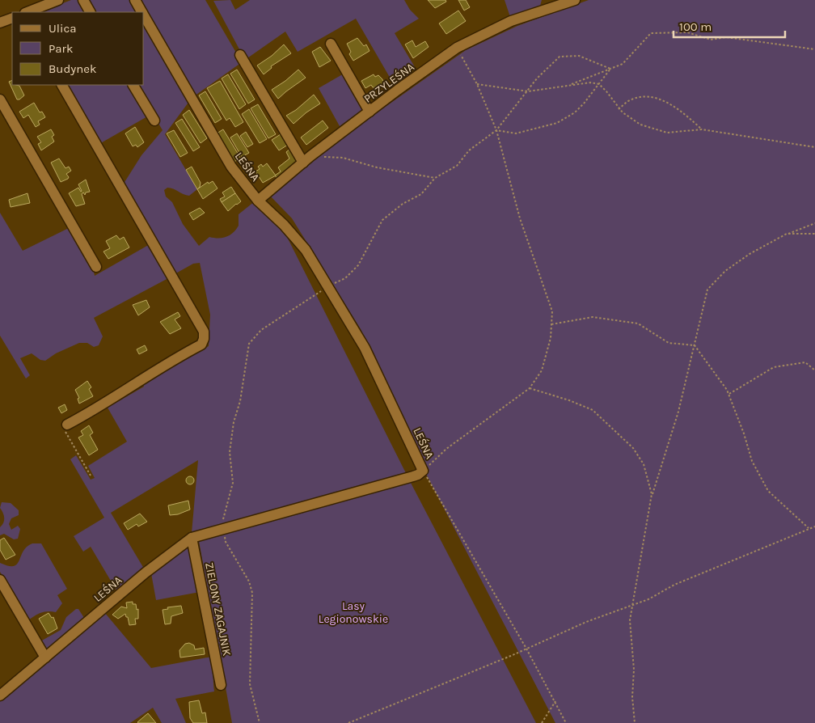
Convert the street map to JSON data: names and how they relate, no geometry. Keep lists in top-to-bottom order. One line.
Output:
{"streets":{"street":["PRZYLEŚNA","LEŚNA","ZIELONY ZAGAJNIK"]},"crossings":[["PRZYLEŚNA","LEŚNA"],["LEŚNA","ZIELONY ZAGAJNIK"]],"parks":["Lasy Legionowskie"],"legend":["Ulica","Park","Budynek"],"scale_bar":"100 m"}
